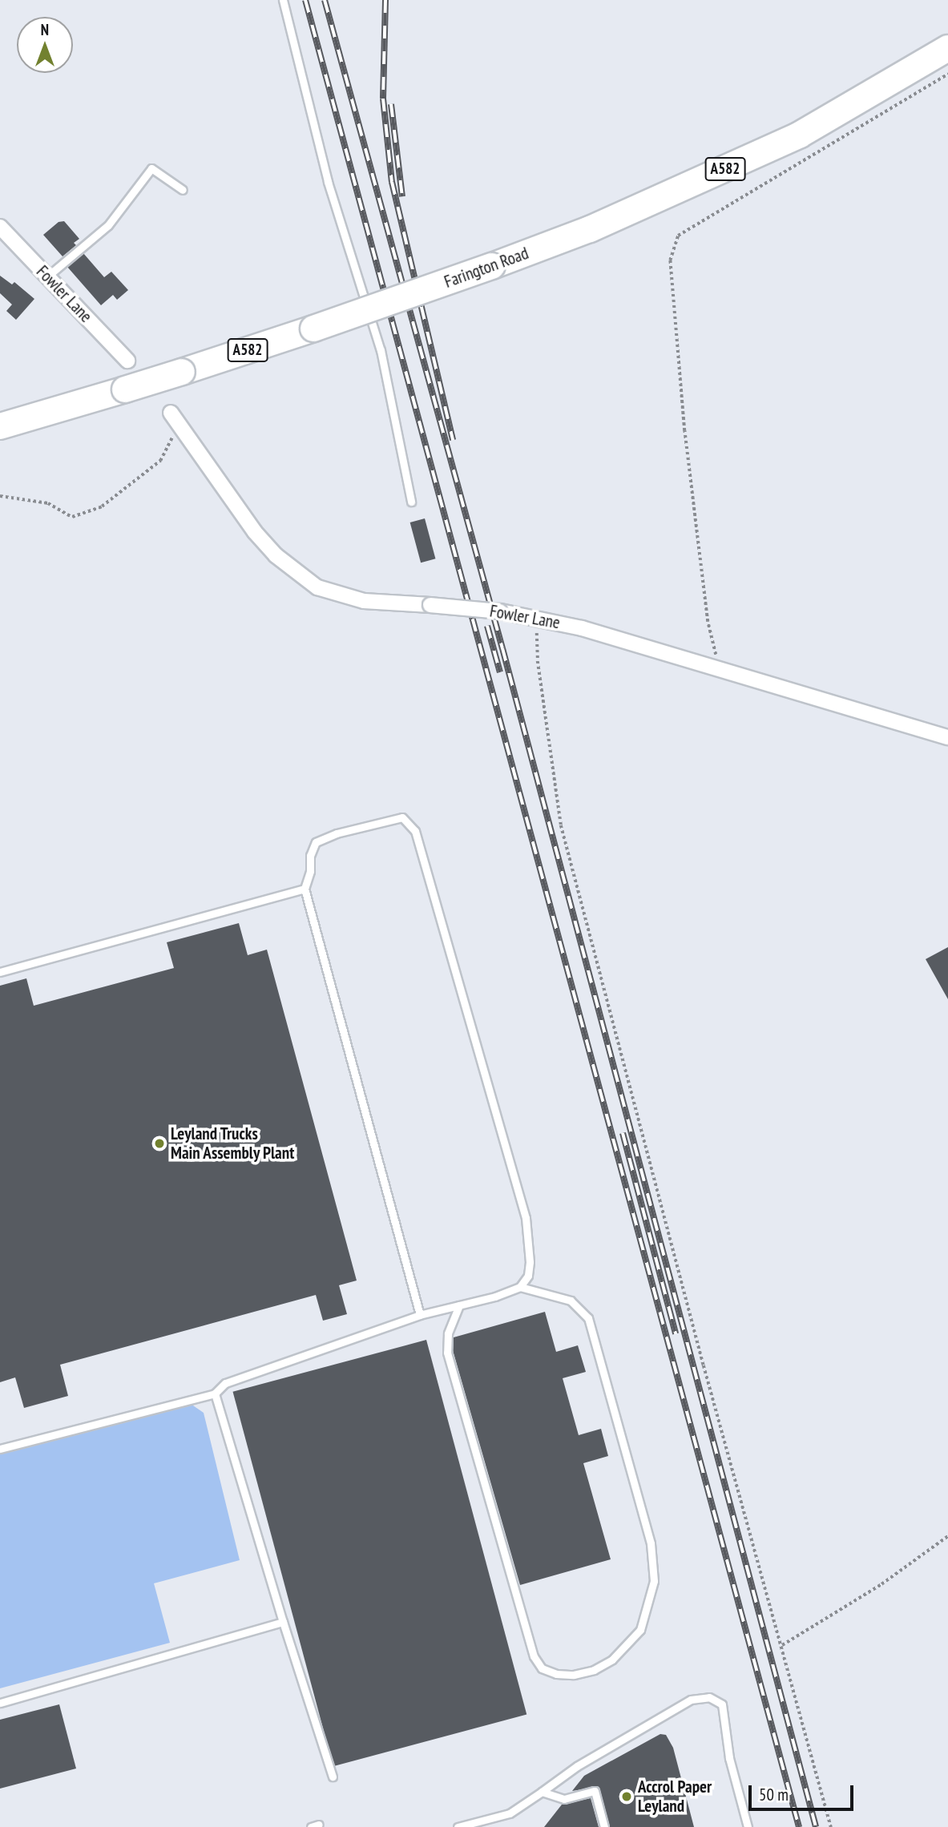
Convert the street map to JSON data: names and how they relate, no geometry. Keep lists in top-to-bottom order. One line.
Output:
{"streets":{"highway":["A582","Farington Road"],"street":["Fowler Lane"]},"places":["Leyland Trucks Main Assembly Plant","Accrol Paper Leyland"],"scale_bar":"50 m","north":"top"}
